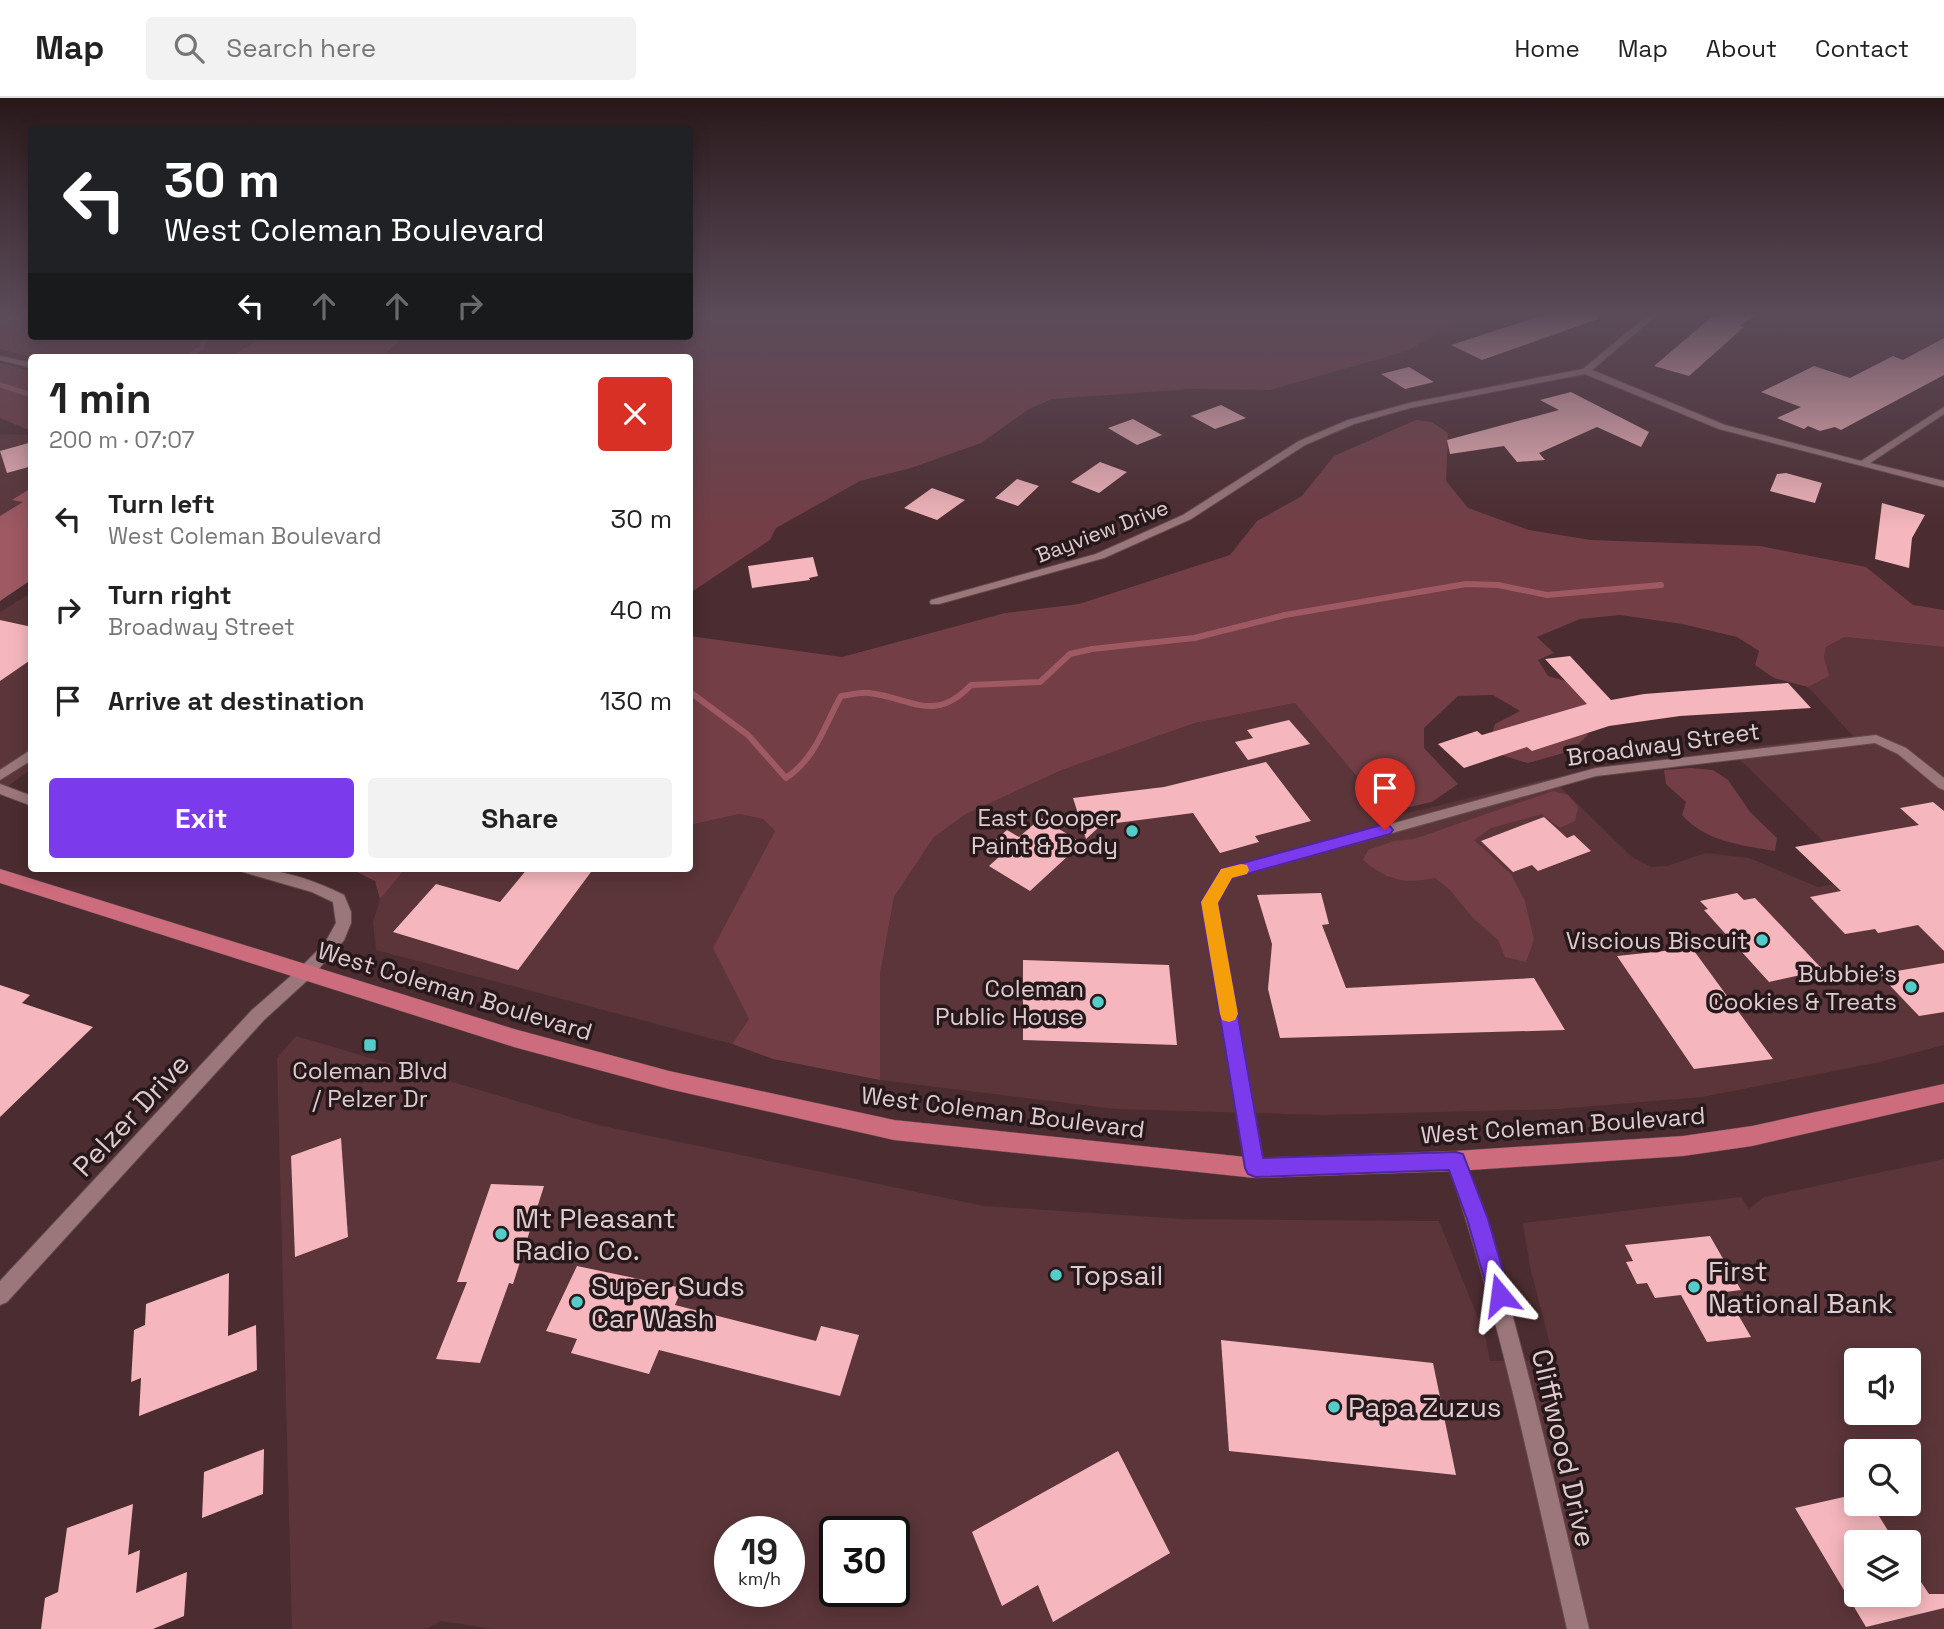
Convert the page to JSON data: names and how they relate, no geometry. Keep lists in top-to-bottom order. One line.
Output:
{"streets":{"main road":["West Coleman Boulevard"],"street":["Bayview Drive","Broadway Street","Pelzer Drive","Cliffwood Drive"]},"crossings":[["Broadway Street","West Coleman Boulevard"],["West Coleman Boulevard","Pelzer Drive"],["West Coleman Boulevard","Cliffwood Drive"]],"places":{"other":["East Cooper Paint & Body","Viscious Biscuit","Bubbie's Cookies & Treats","Coleman Public House","Mt Pleasant Radio Co.","Topsail","First National Bank","Super Suds Car Wash","Papa Zuzus"],"transit":["Coleman Blvd / Pelzer Dr"]},"page":{"header":"Map","search":"Search here","nav":["Home","Map","About","Contact"],"turn":["30 m","West Coleman Boulevard"],"heading":["1 min","200 m · 07:07"],"list":[{"name":"Turn left","note":"West Coleman Boulevard","value":"30 m"},{"name":"Turn right","note":"Broadway Street","value":"40 m"},{"name":"Arrive at destination","value":"130 m"}],"buttons":["Exit","Share"],"speed":"19 km/h","limit":"30"}}
